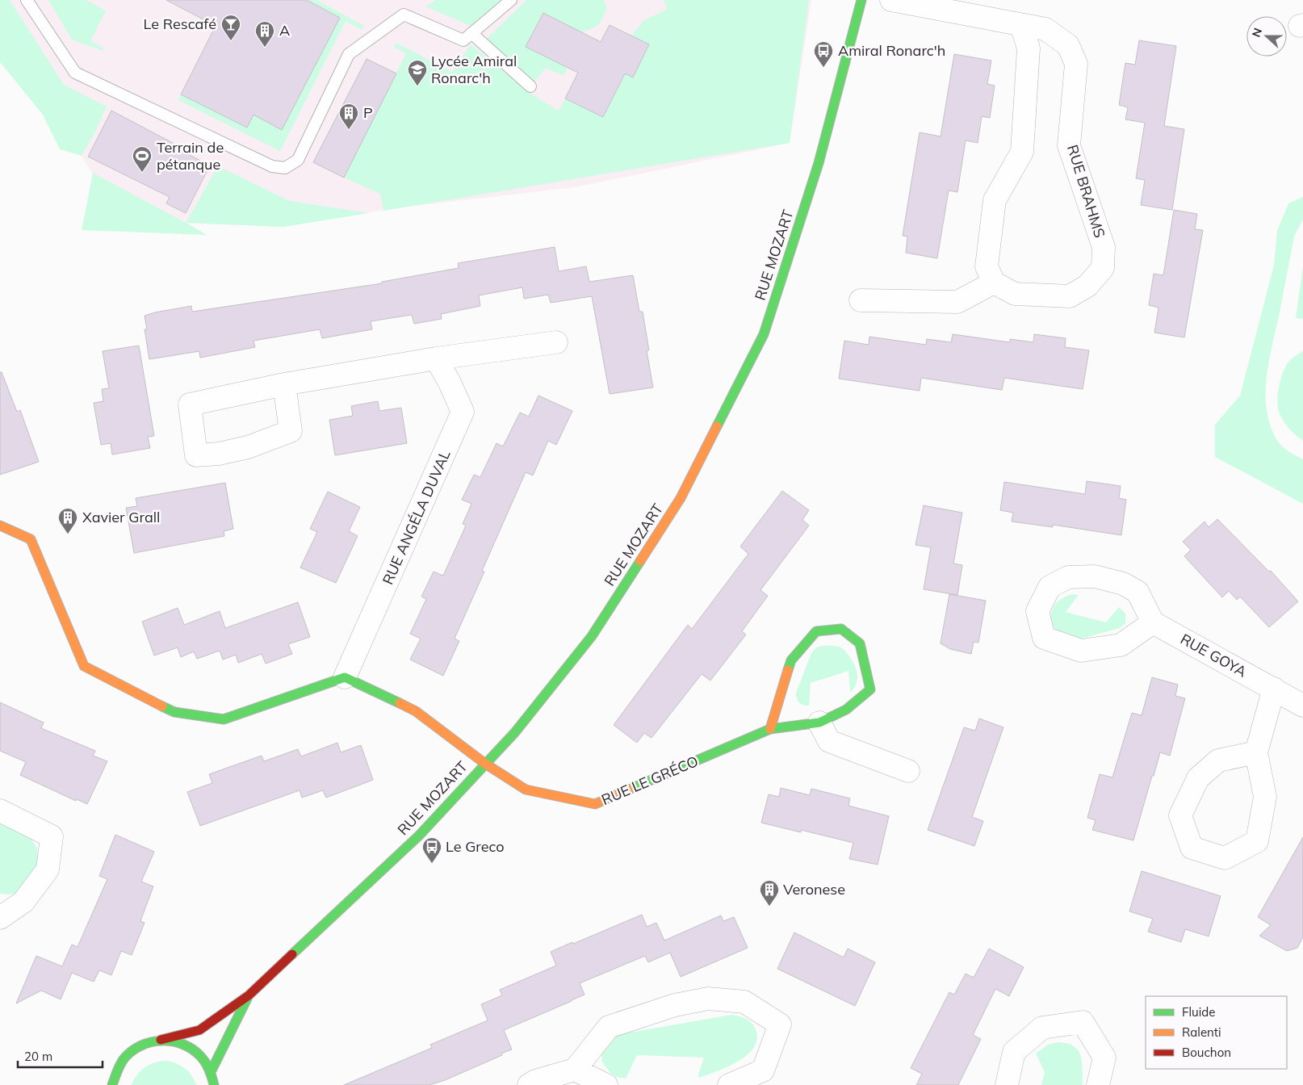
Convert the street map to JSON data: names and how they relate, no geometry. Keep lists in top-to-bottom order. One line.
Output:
{"streets":{"street":["RUE BRAHMS","RUE MOZART","RUE ANGÉLA DUVAL","RUE GOYA","RUE LE GRÉCO"]},"crossings":[["RUE MOZART","RUE LE GRÉCO"],["RUE ANGÉLA DUVAL","RUE LE GRÉCO"]],"places":{"bar":["Le Rescafé"],"building":["A","P","Xavier Grall","Veronese"],"bus stop":["Amiral Ronarc'h","Le Greco"],"school or university":["Lycée Amiral Ronarc'h"],"sports":["Terrain de pétanque"]},"legend":["Fluide","Ralenti","Bouchon"],"scale_bar":"20 m","north":"left"}
